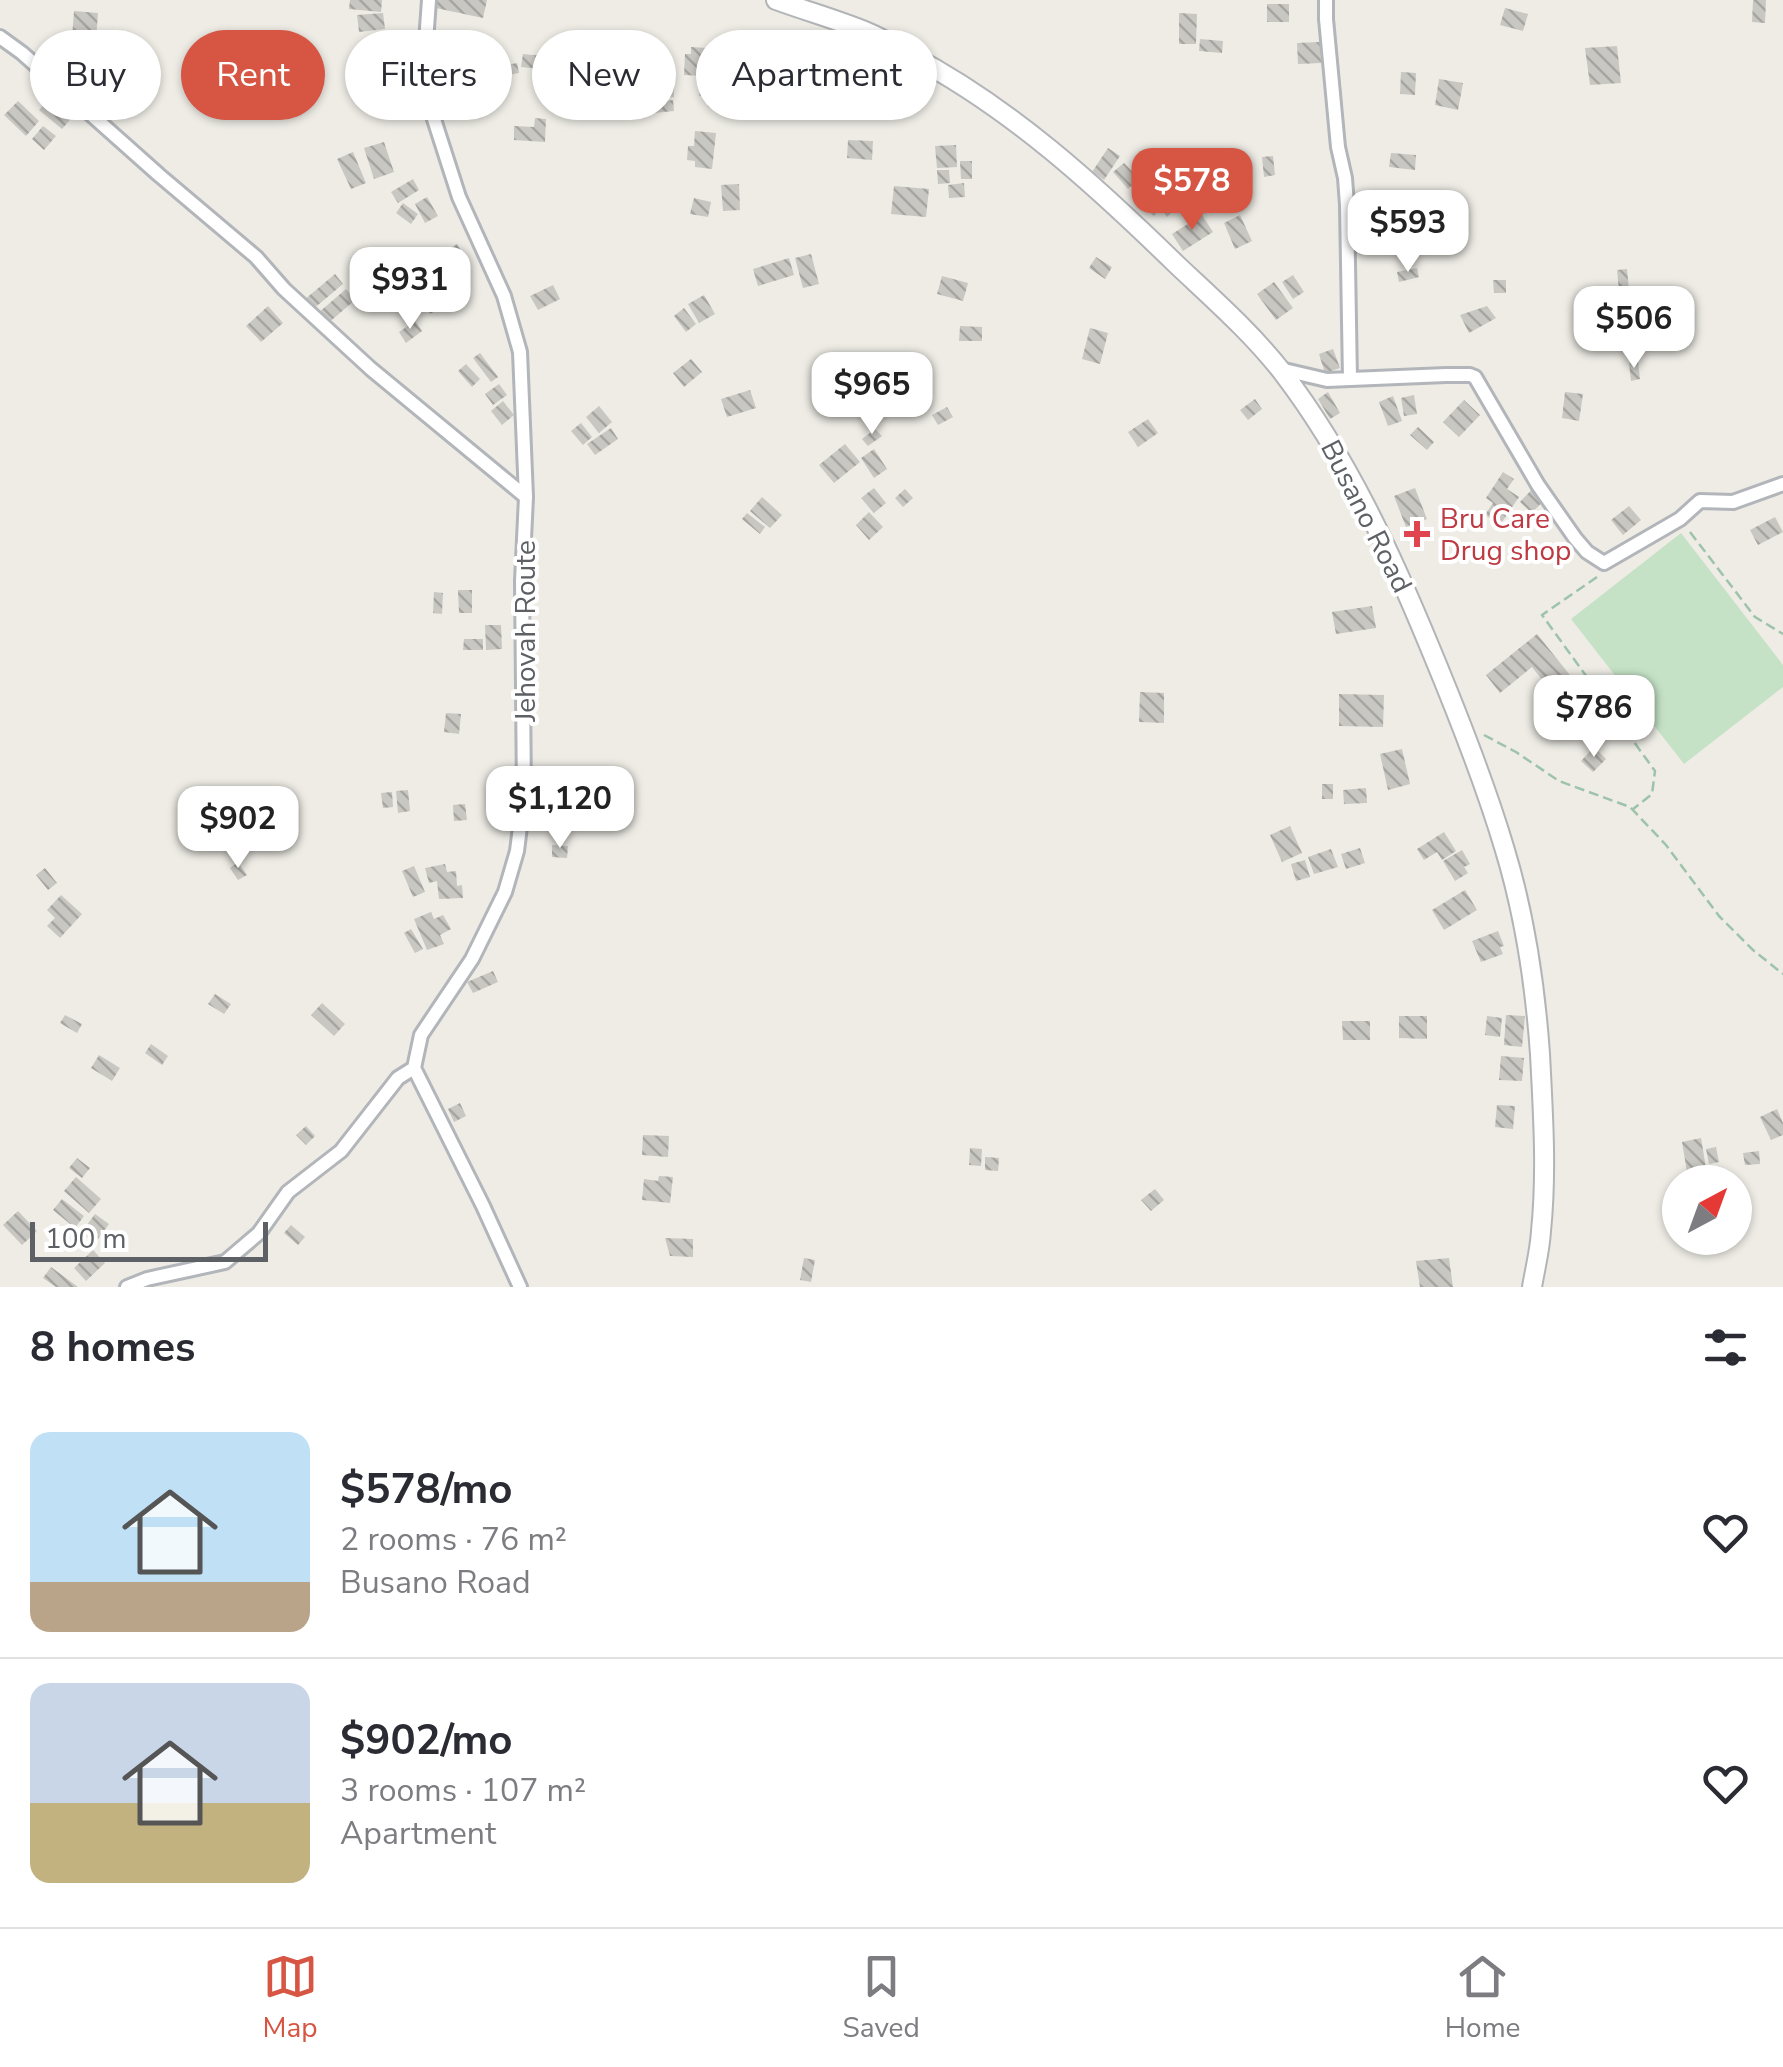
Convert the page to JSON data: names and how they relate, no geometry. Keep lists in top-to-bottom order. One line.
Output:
{"streets":{"street":["Busano Road","Jehovah Route"]},"places":{"health":["Bru Care Drug shop"]},"scale_bar":"100 m","north":"top right","page":{"chip":["Buy","Rent","Filters","New","Apartment"],"price":["$578","$593","$931","$506","$965","$786","$1,120","$902"],"scale":"100 m","heading":"8 homes","list":[{"name":"$578/mo","note":"2 rooms · 76 m² · Busano Road"},{"name":"$902/mo","note":"3 rooms · 107 m² · Apartment"}],"tabs":["Map","Saved","Home"]}}
